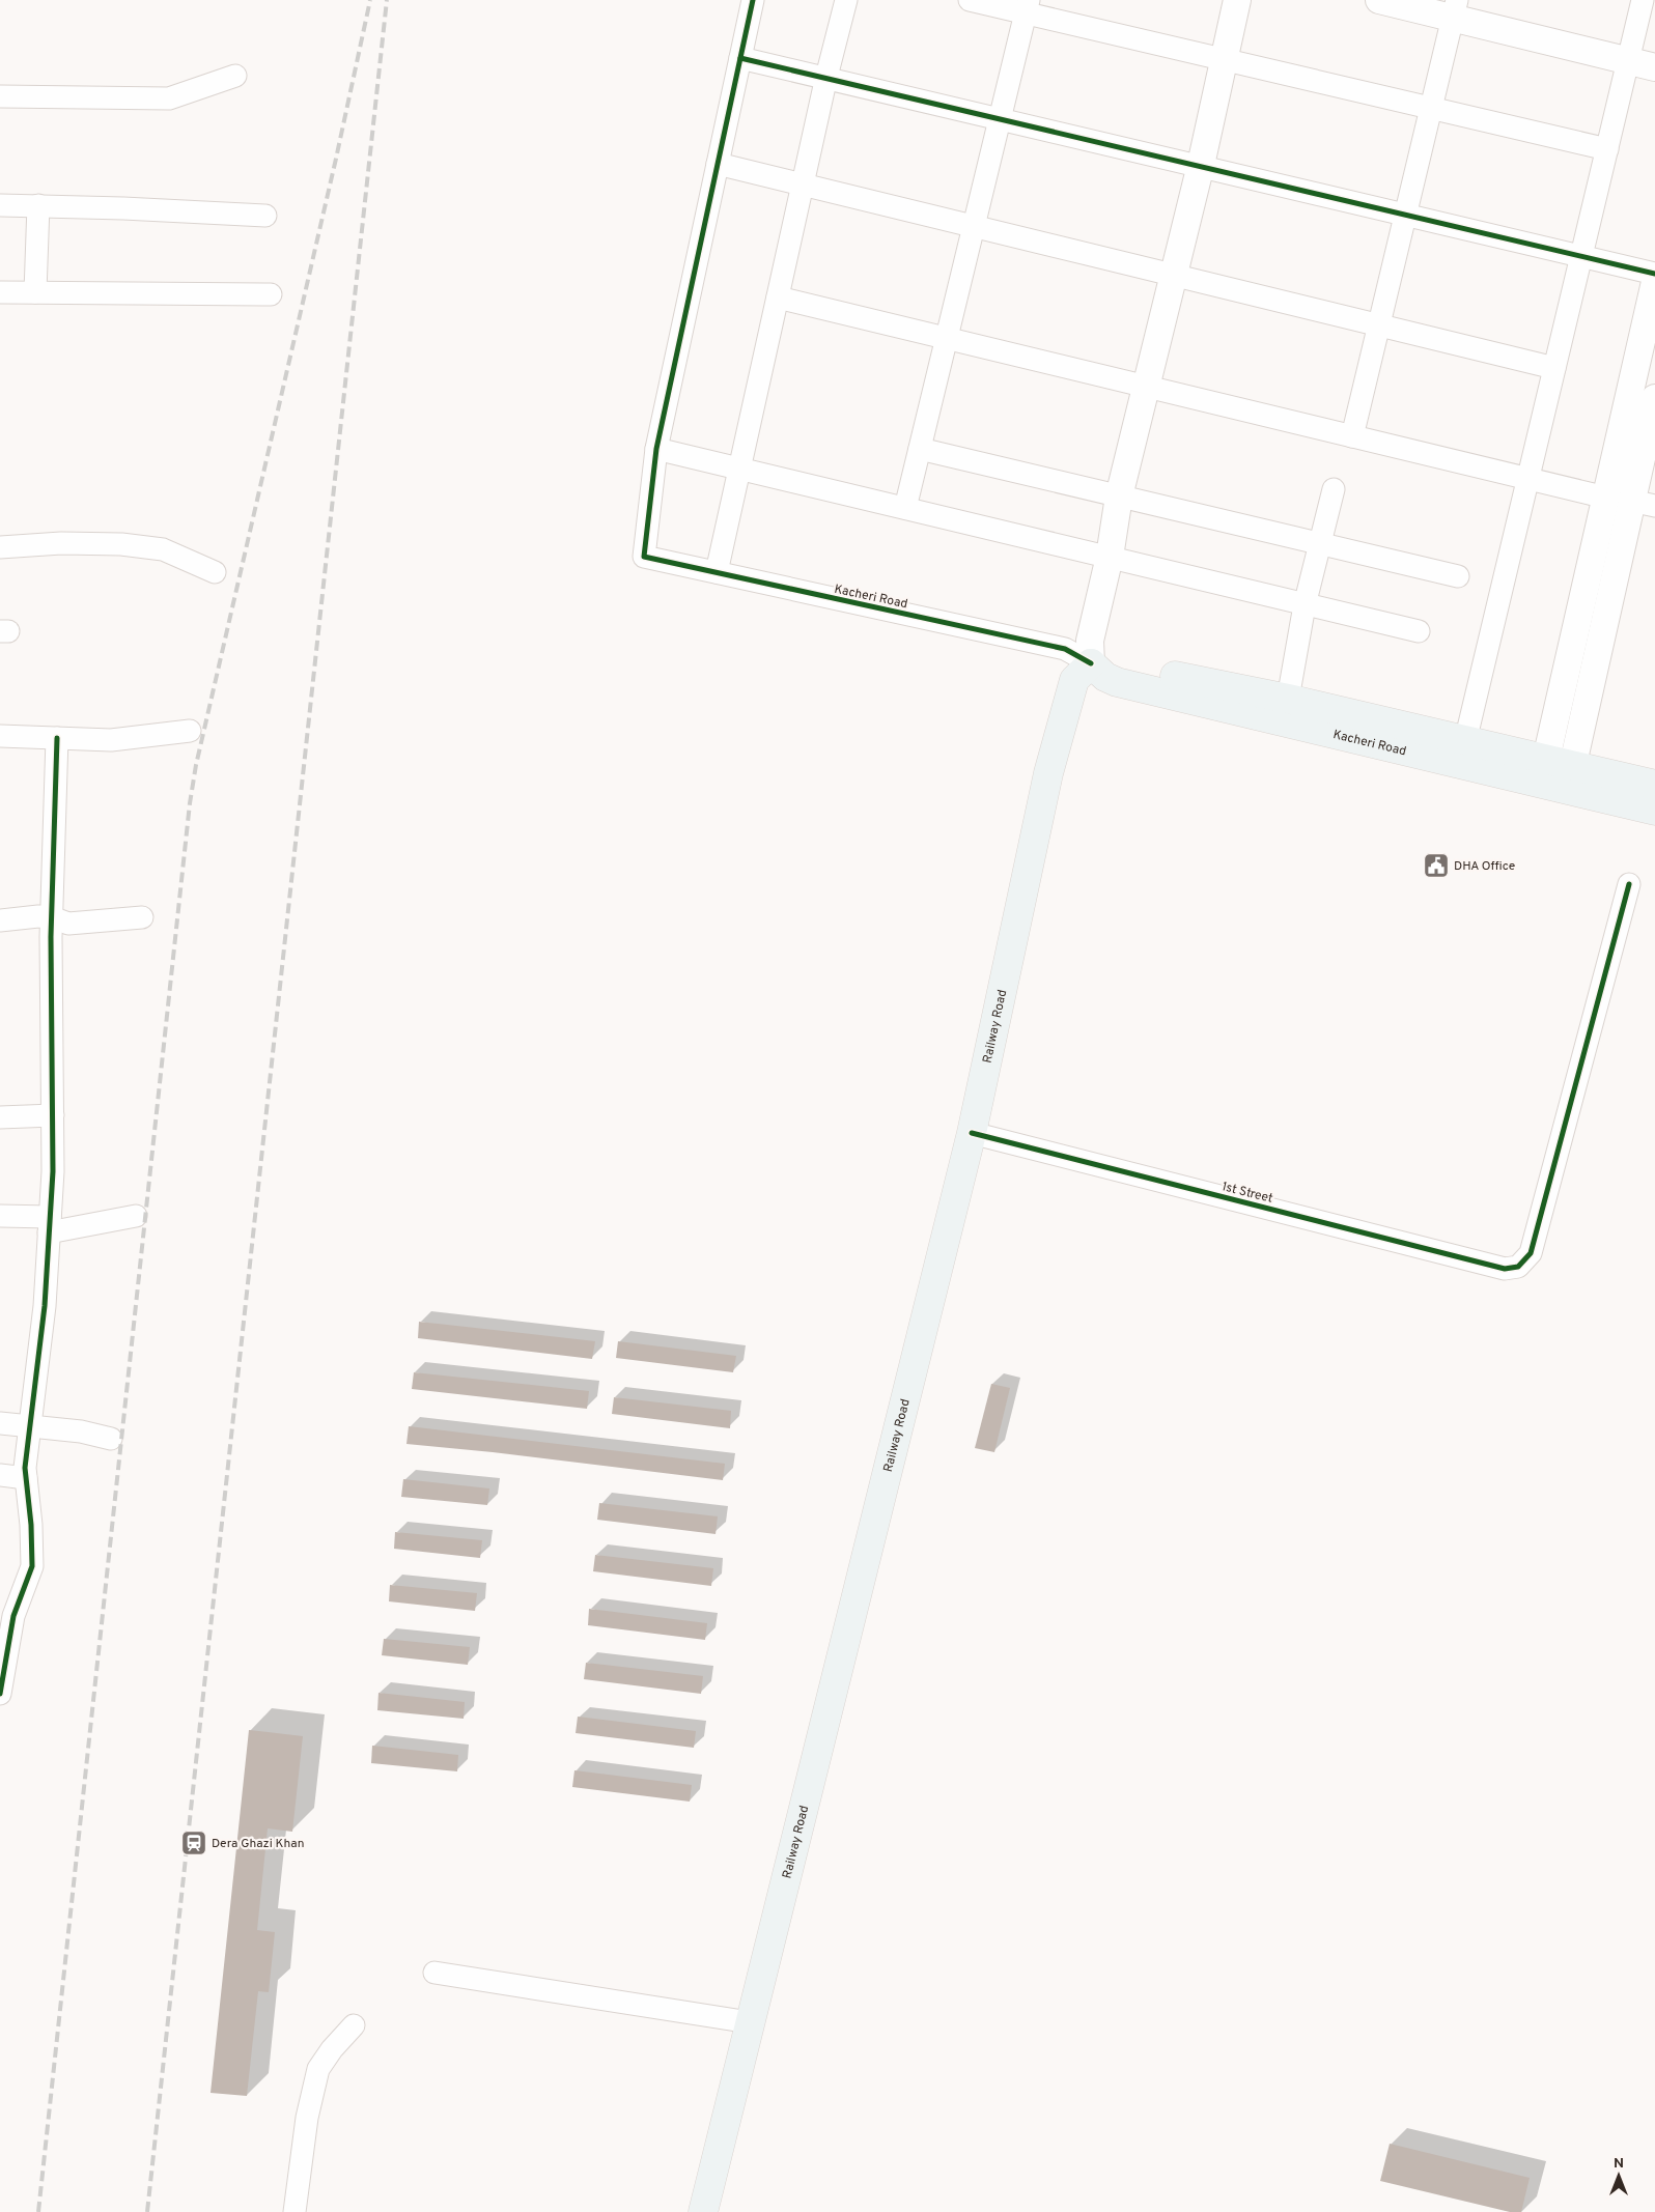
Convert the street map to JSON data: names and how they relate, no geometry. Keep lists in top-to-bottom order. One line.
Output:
{"streets":{"main road":["Kacheri Road","Railway Road"],"street":["1st Street"]},"crossings":[["Kacheri Road","Railway Road"],["Railway Road","1st Street"]],"places":{"public building":["DHA Office"],"station":["Dera Ghazi Khan"]},"north":"top"}
